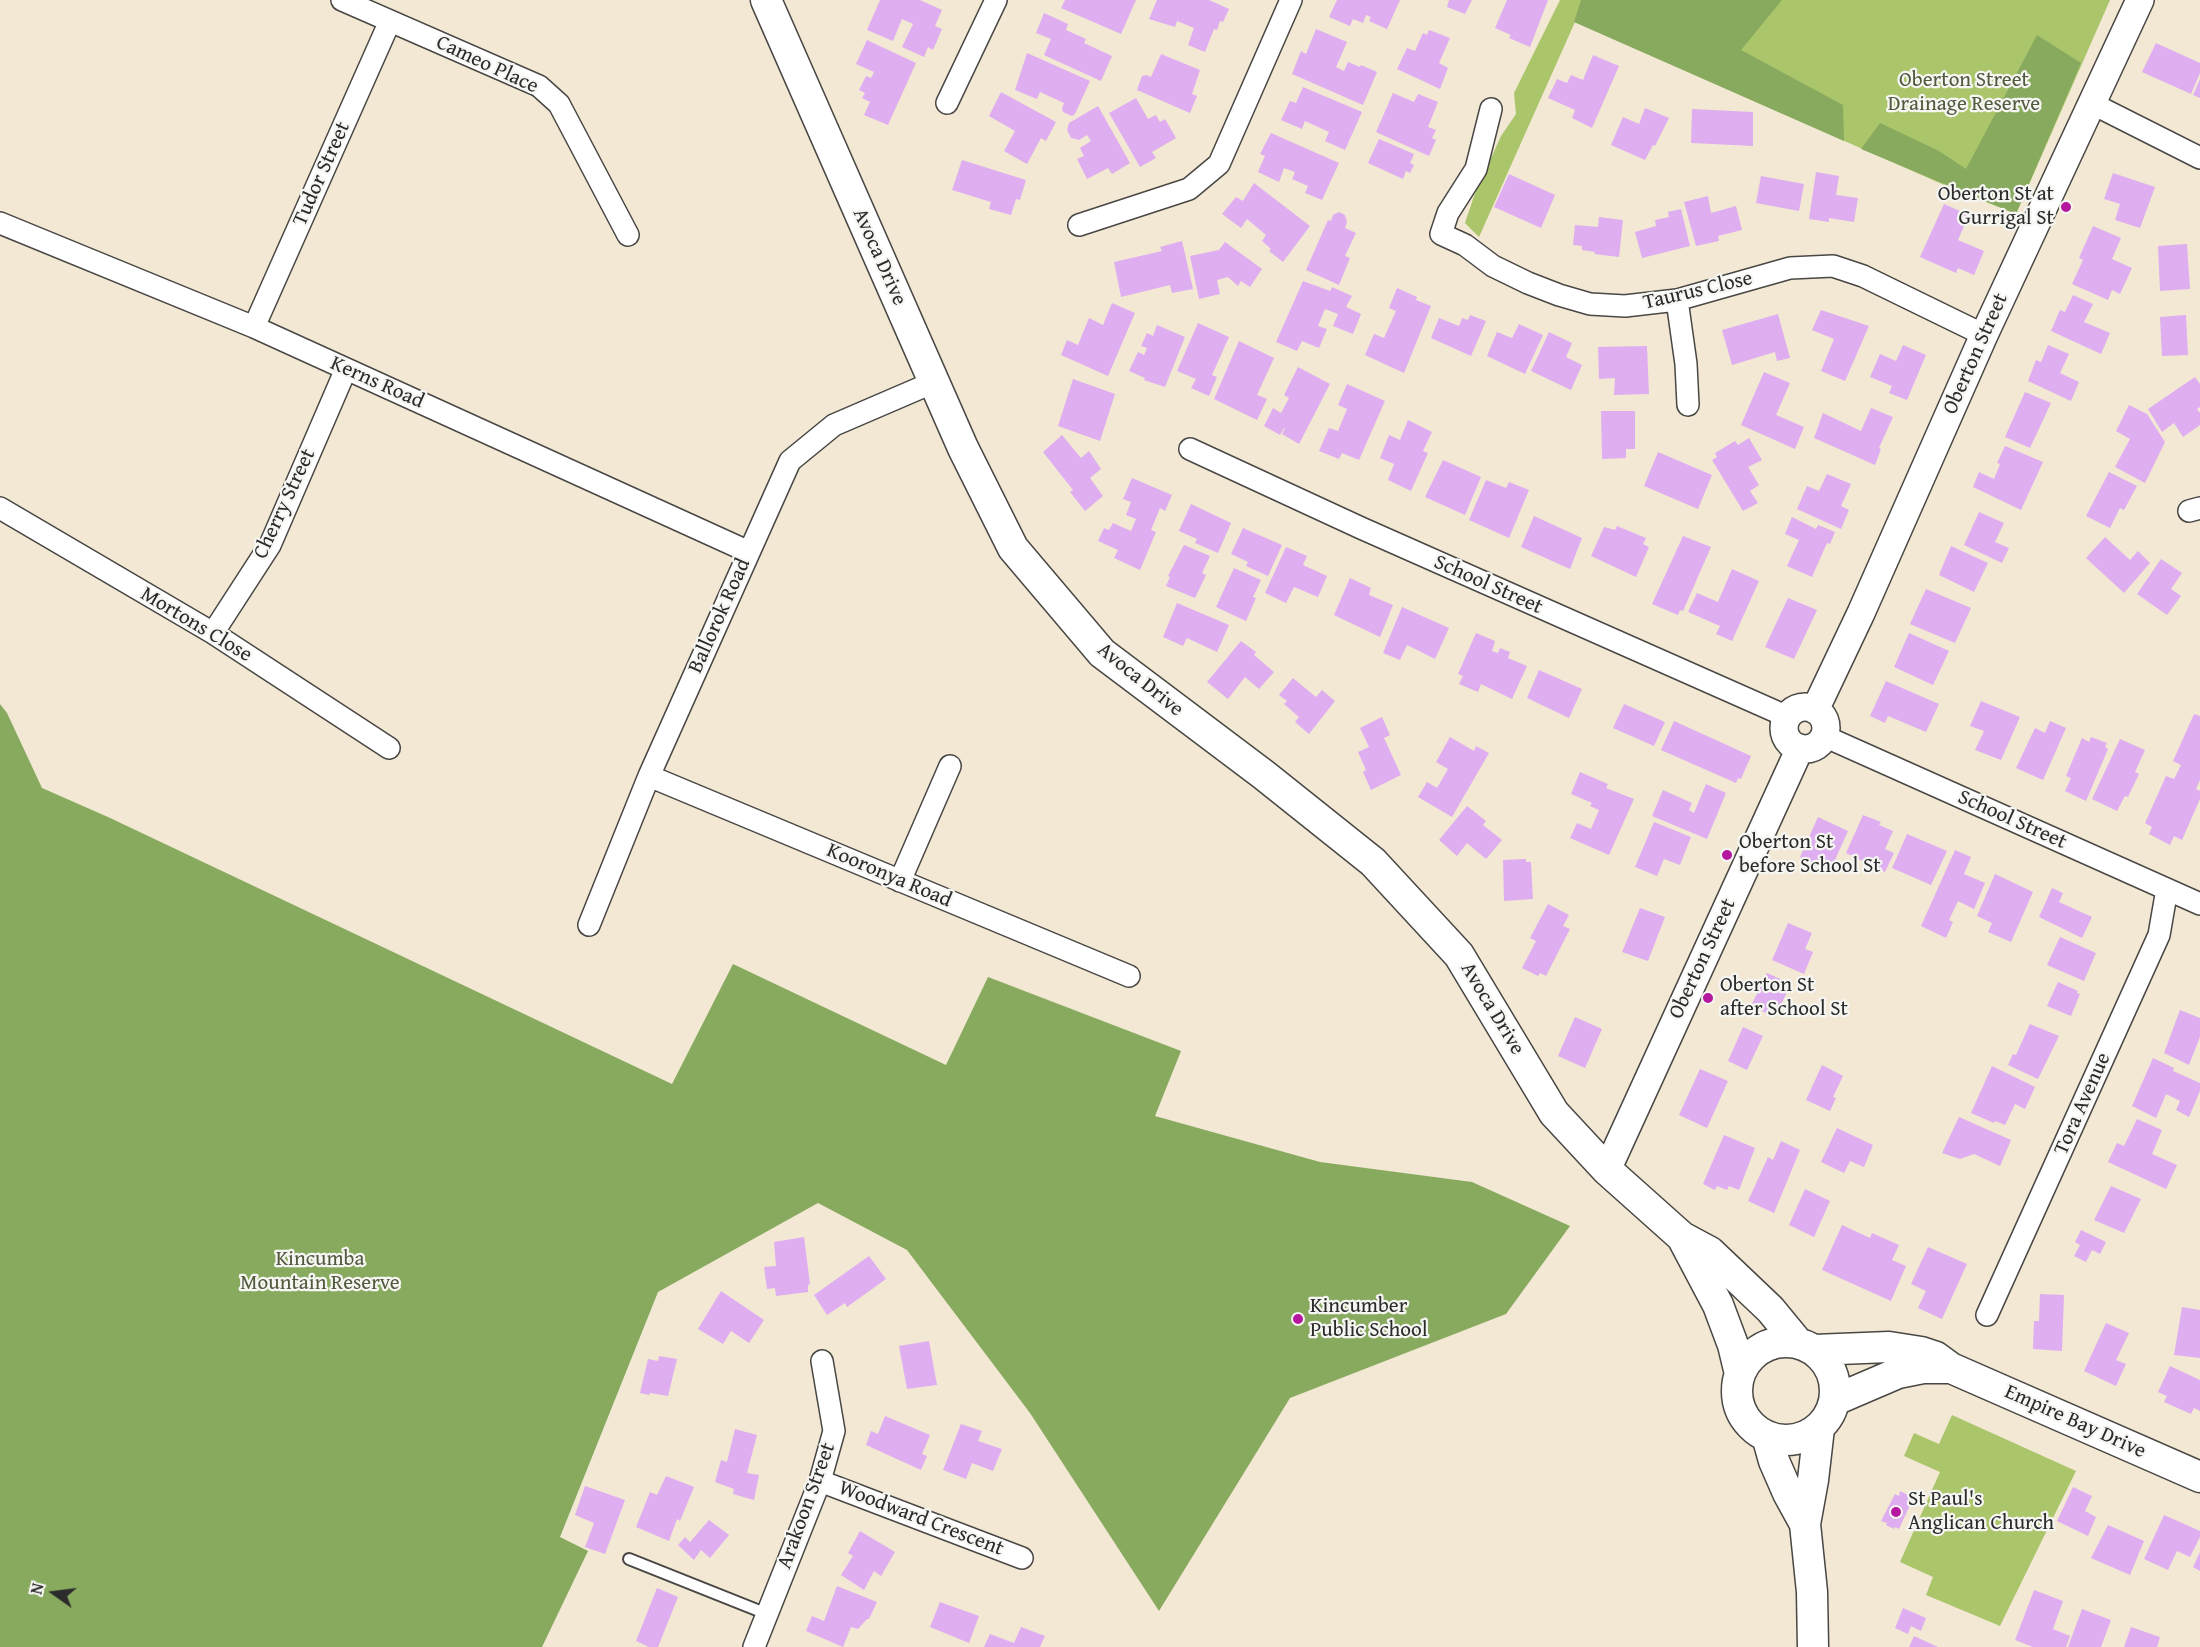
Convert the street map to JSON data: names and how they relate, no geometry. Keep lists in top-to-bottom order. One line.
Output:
{"streets":{"main road":["Avoca Drive","Empire Bay Drive"],"street":["Cameo Place","Tudor Street","Taurus Close","Oberton Street","Kerns Road","Cherry Street","School Street","Ballorok Road","Mortons Close","Kooronya Road","Tora Avenue","Arakoon Street","Woodward Crescent"]},"crossings":[["Cameo Place","Tudor Street"],["Tudor Street","Kerns Road"],["Avoca Drive","Oberton Street"],["Avoca Drive","Ballorok Road"],["Avoca Drive","Empire Bay Drive"],["Taurus Close","Oberton Street"],["Oberton Street","School Street"],["Kerns Road","Cherry Street"],["Kerns Road","Ballorok Road"],["Cherry Street","Mortons Close"],["School Street","Tora Avenue"],["Ballorok Road","Kooronya Road"],["Arakoon Street","Woodward Crescent"]],"parks":["Oberton Street Drainage Reserve","Kincumba Mountain Reserve"],"places":["Oberton St at Gurrigal St","Oberton St before School St","Oberton St after School St","Kincumber Public School","St Paul's Anglican Church"],"north":"left"}
